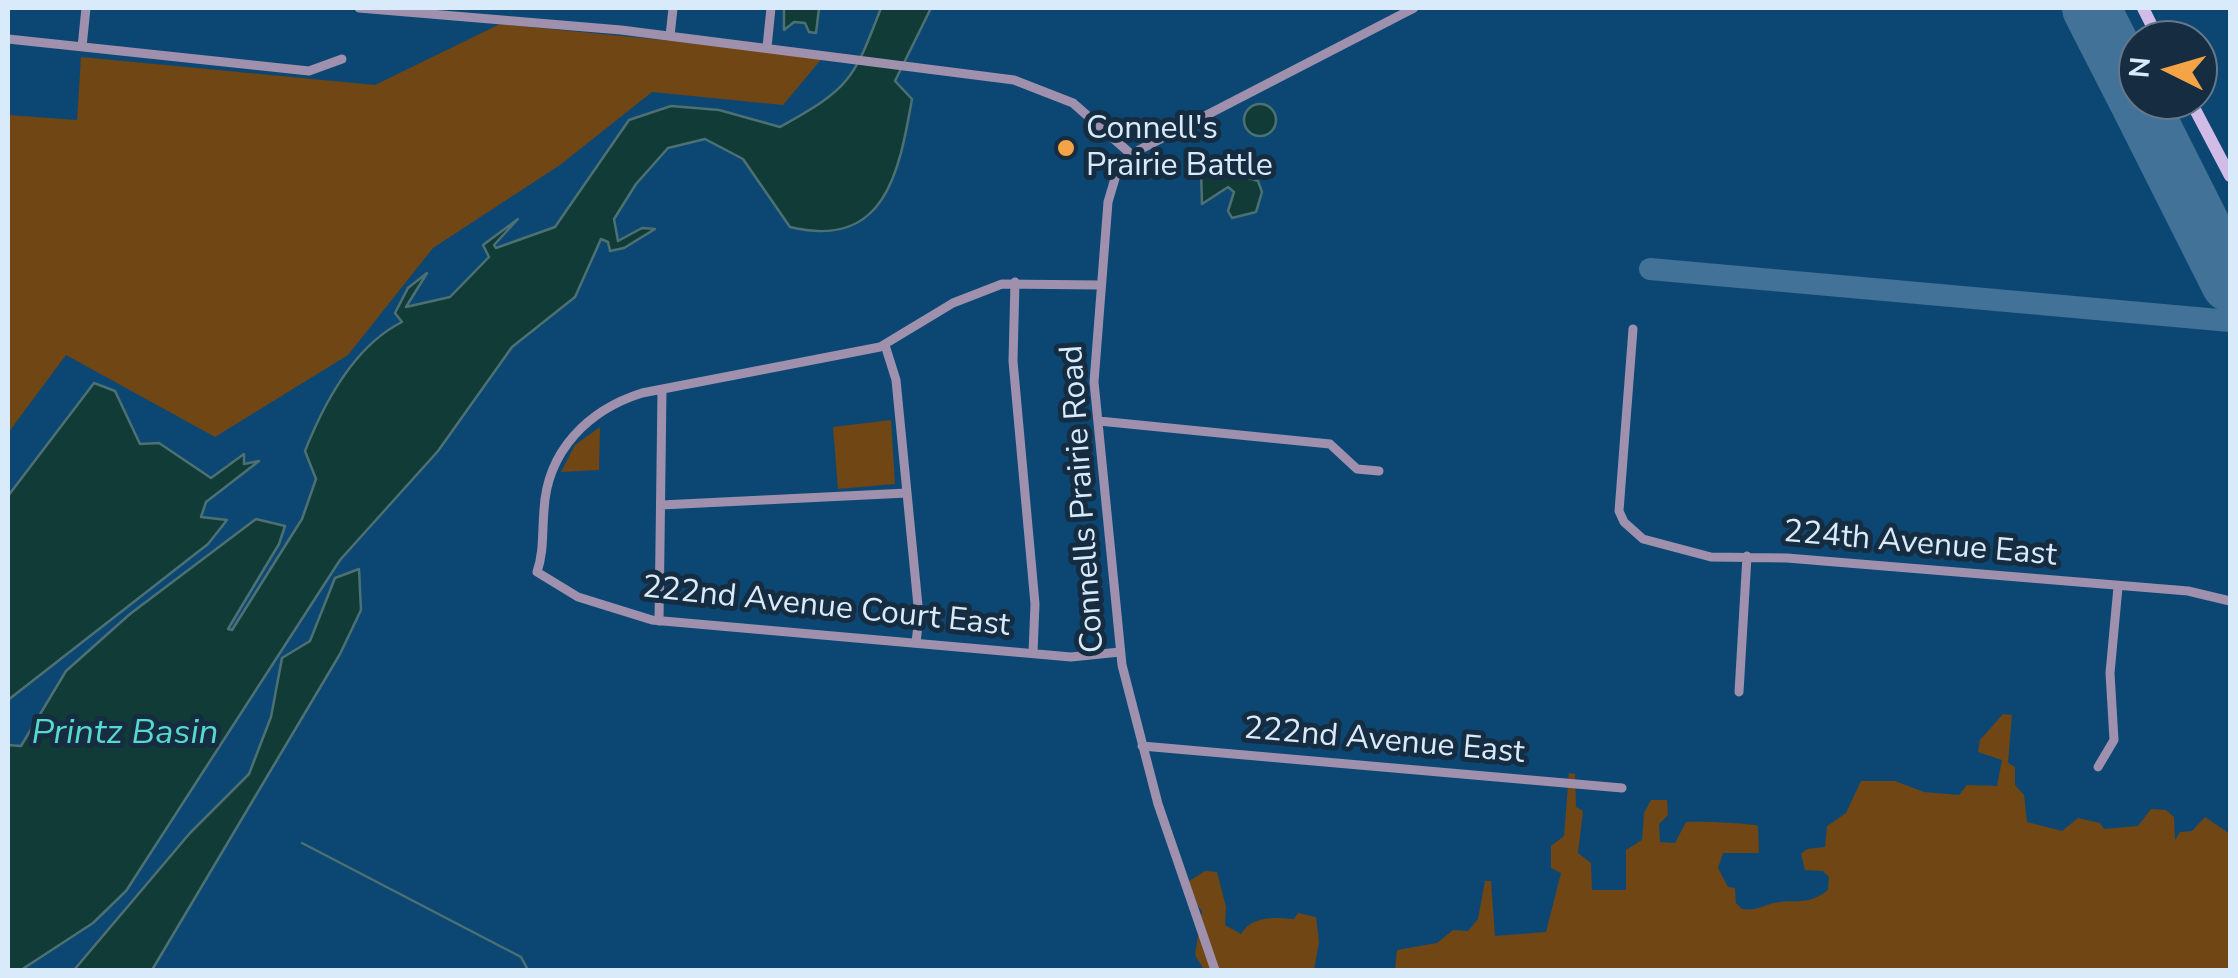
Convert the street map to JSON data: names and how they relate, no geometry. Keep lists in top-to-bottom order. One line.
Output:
{"streets":{"street":["Connells Prairie Road","224th Avenue East","222nd Avenue Court East","222nd Avenue East"]},"crossings":[["Connells Prairie Road","222nd Avenue Court East"],["Connells Prairie Road","222nd Avenue East"]],"water":["Printz Basin"],"places":["Connell's Prairie Battle"],"north":"left"}
